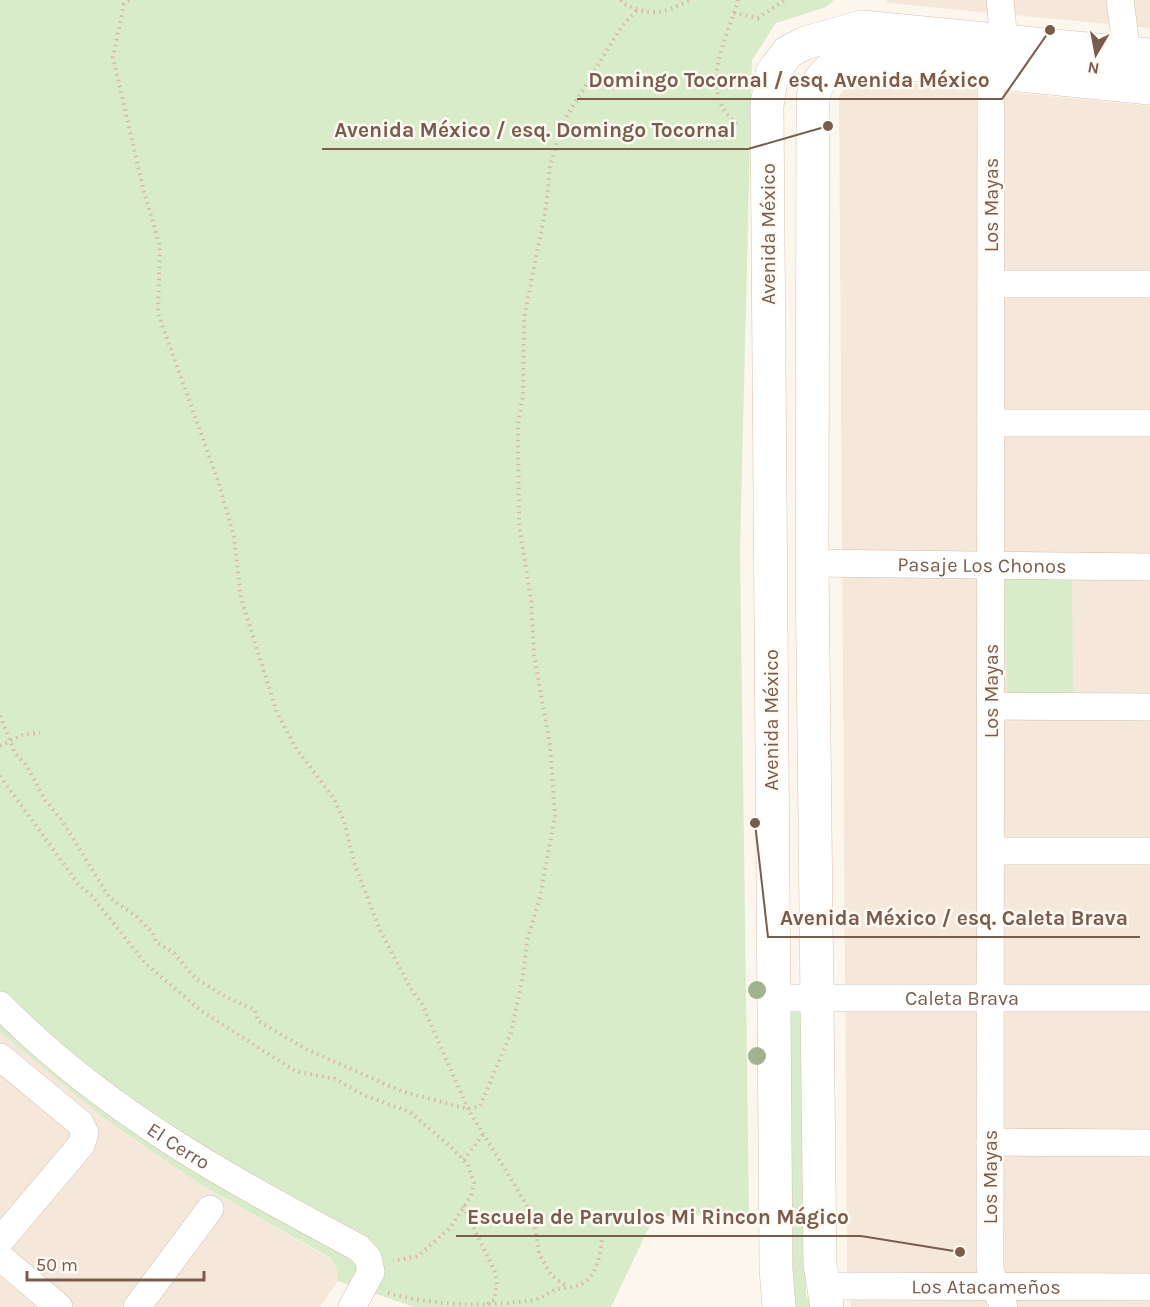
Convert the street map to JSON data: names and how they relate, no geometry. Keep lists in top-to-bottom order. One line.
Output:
{"streets":{"main road":["Avenida México"],"street":["Los Mayas","Pasaje Los Chonos","Caleta Brava","El Cerro","Los Atacameños"]},"crossings":[["Los Mayas","Pasaje Los Chonos"],["Los Mayas","Caleta Brava"],["Los Mayas","Los Atacameños"],["Avenida México","Caleta Brava"]],"places":["Domingo Tocornal / esq. Avenida México","Avenida México / esq. Domingo Tocornal","Avenida México / esq. Caleta Brava","Escuela de Parvulos Mi Rincon Mágico"],"scale_bar":"50 m","north":"bottom"}
